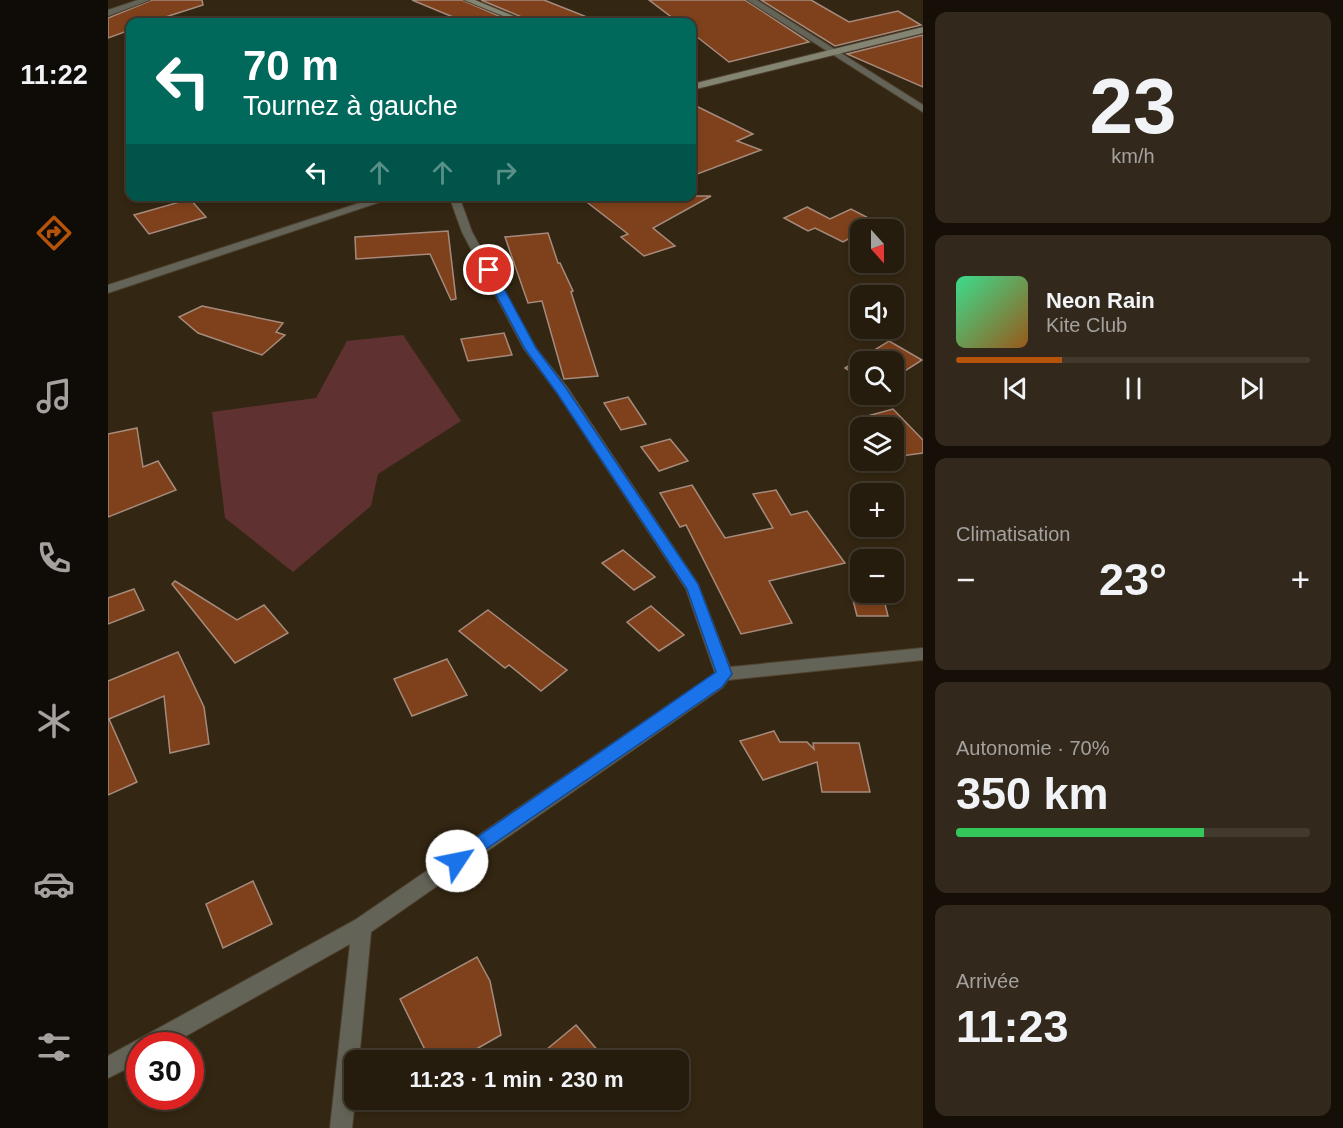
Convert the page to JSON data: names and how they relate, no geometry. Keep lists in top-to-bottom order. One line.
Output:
{"north":"bottom","page":{"tabs":"11:22","tile":[["23","km/h"],"Climatisation",["Autonomie · 70%","350 km"],["Arrivée","11:23"]],"turn":["70 m","Tournez à gauche"],"map_buttons":["+","−"],"song":["Neon Rain","Kite Club"],"heat":["−","23°","+"],"limit":"30","trip":"11:23 · 1 min · 230 m"}}
